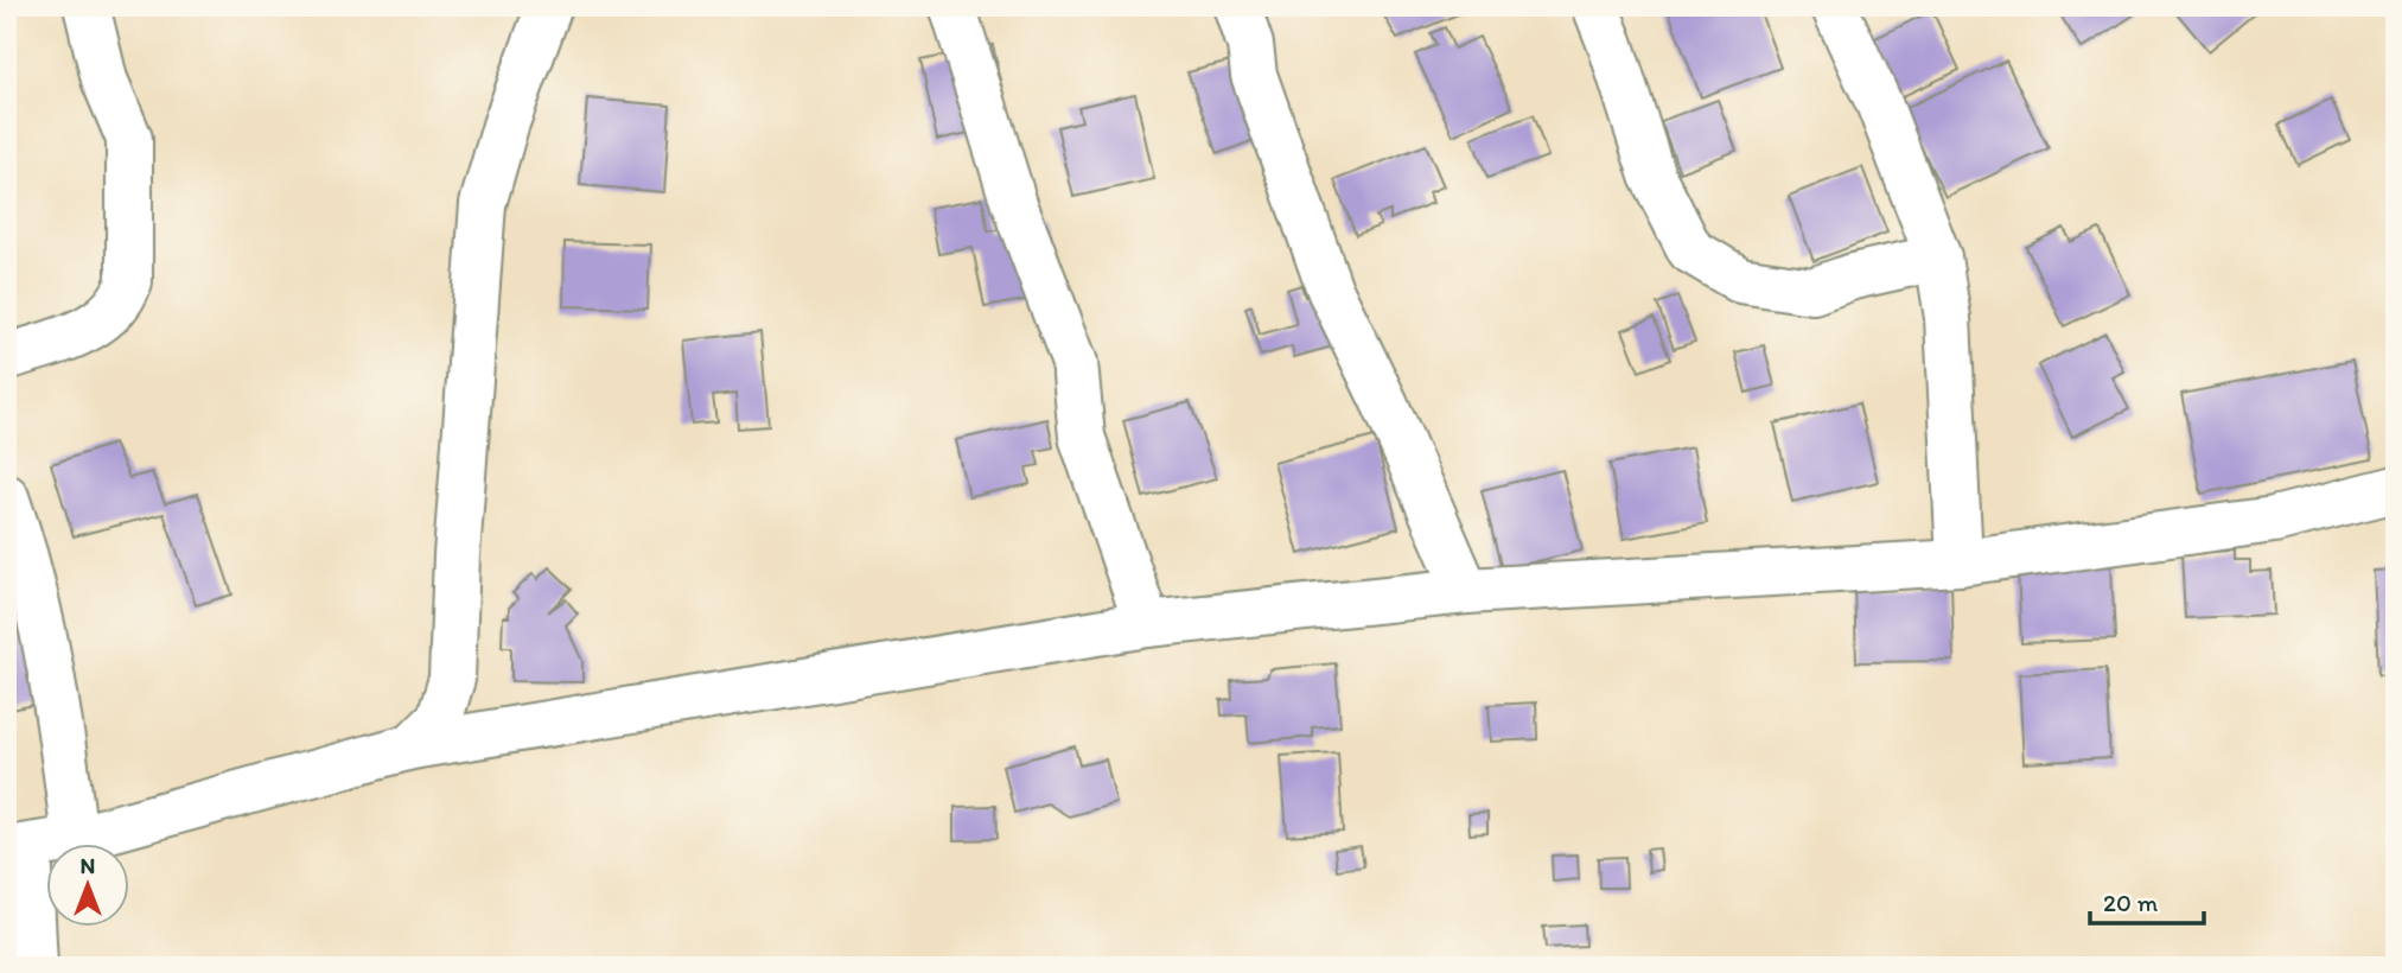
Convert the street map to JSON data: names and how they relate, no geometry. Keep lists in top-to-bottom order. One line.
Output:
{"scale_bar":"20 m","north":"top"}
